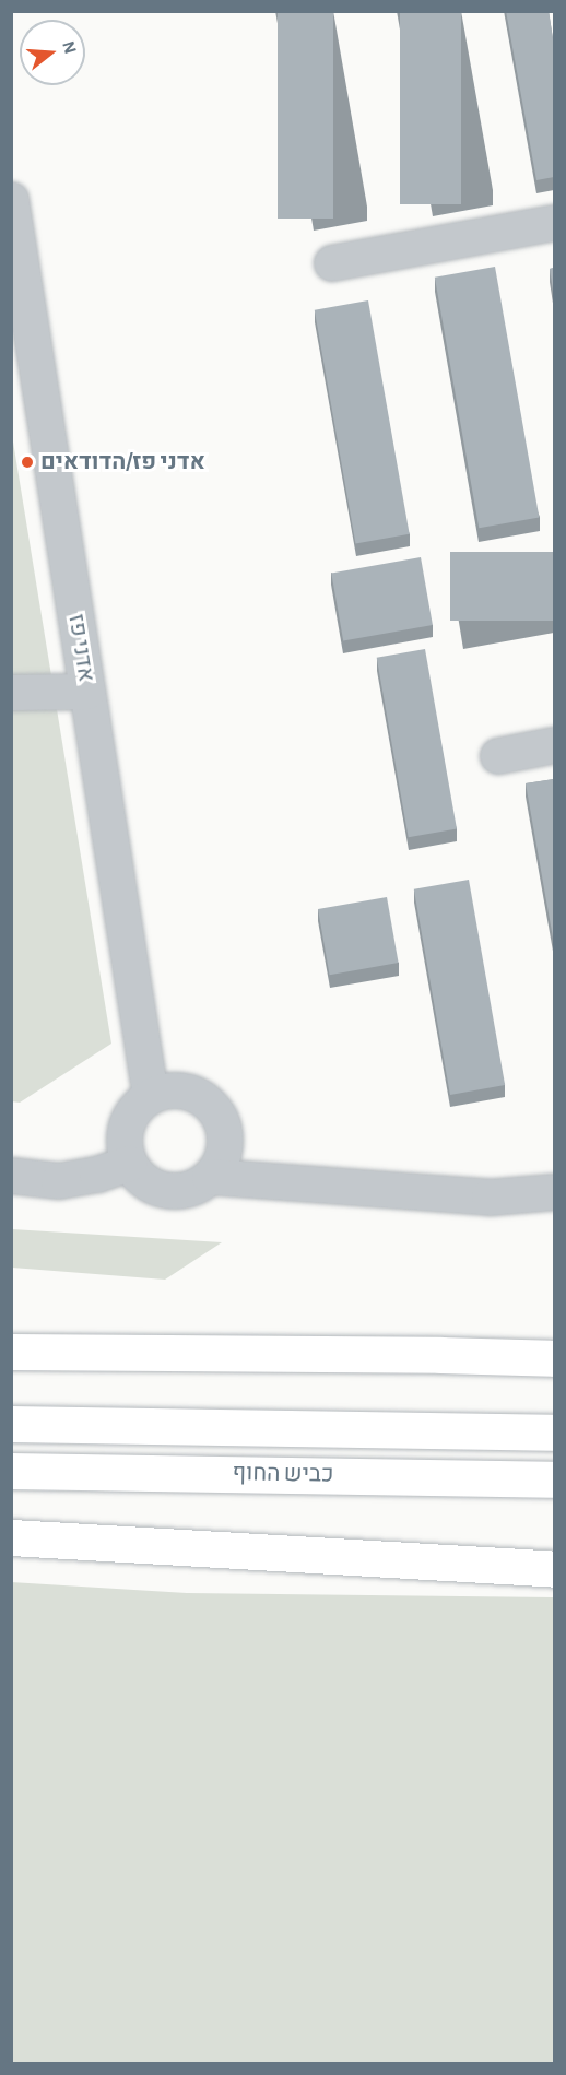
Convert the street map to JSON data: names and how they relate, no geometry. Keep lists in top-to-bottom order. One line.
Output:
{"streets":{"highway":["כביש החוף"],"street":["אדני פז"]},"places":["אדני פז/הדודאים"],"north":"right"}
